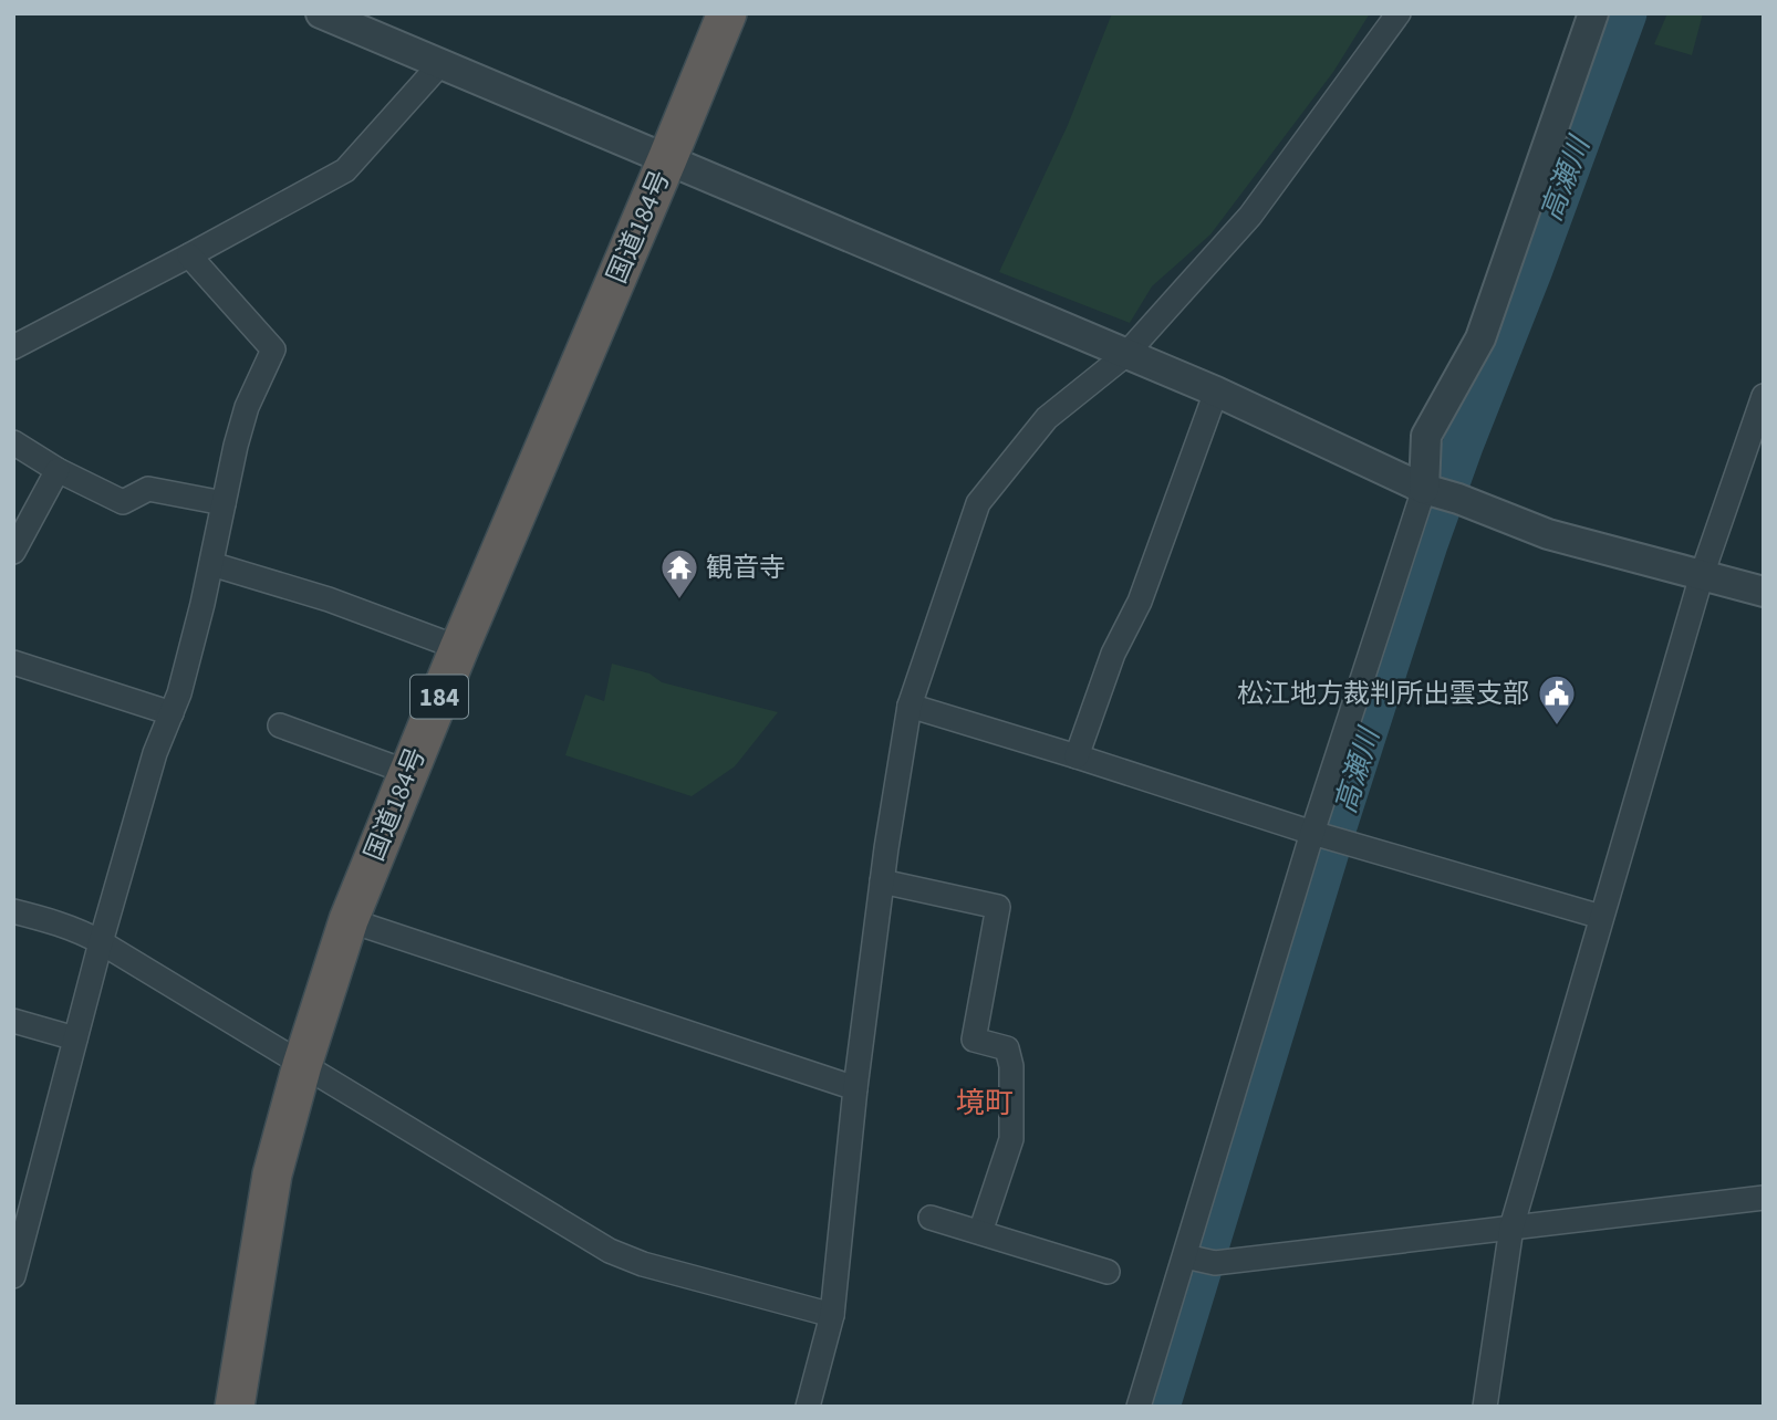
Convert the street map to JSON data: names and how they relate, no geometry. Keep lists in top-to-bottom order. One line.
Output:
{"streets":{"highway":["国道184号","184"]},"districts":["境町"],"water":["高瀬川"],"places":{"temple":["観音寺"],"public building":["松江地方裁判所出雲支部"]}}
